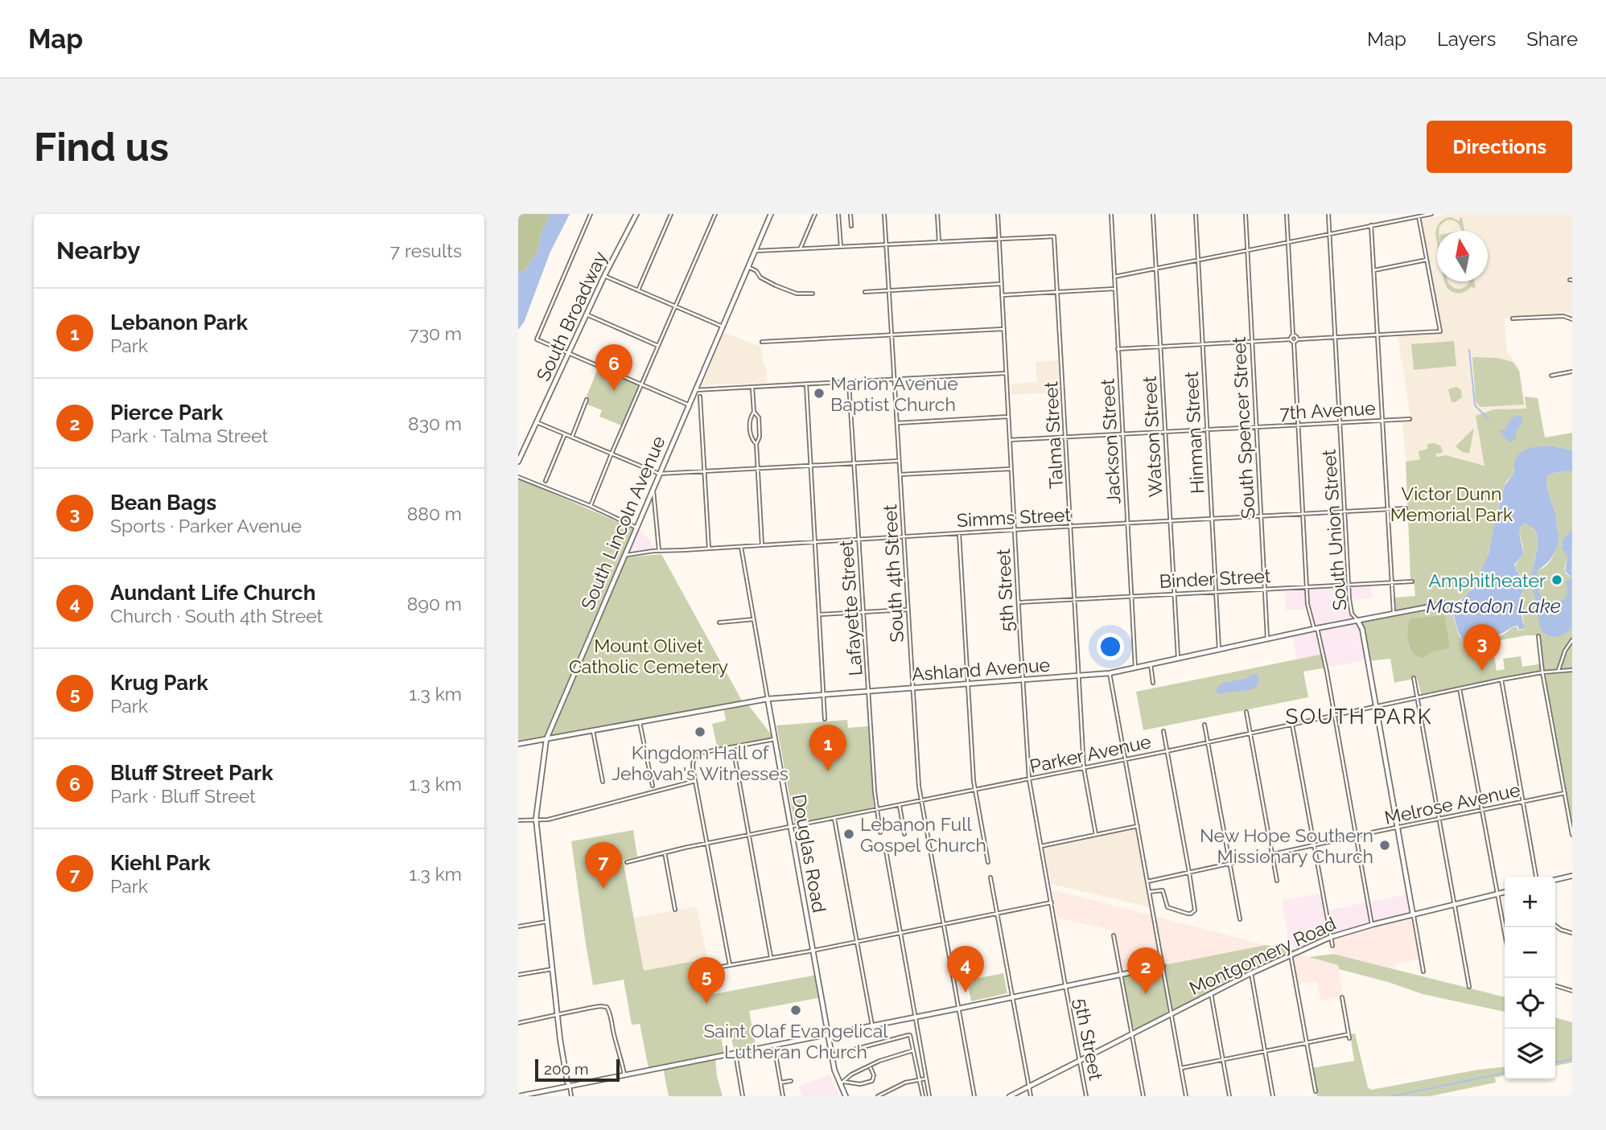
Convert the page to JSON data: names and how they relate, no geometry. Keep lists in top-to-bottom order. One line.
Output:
{"streets":{"street":["South Broadway","7th Avenue","South Spencer Street","Hinman Street","Talma Street","Watson Street","Jackson Street","Simms Street","South Lincoln Avenue","South Union Street","South 4th Street","Binder Street","5th Street","Lafayette Street","Ashland Avenue","Parker Avenue","Melrose Avenue","Douglas Road","Montgomery Road"]},"crossings":[["7th Avenue","South Spencer Street"],["7th Avenue","Hinman Street"],["7th Avenue","Talma Street"],["7th Avenue","Watson Street"],["7th Avenue","Jackson Street"],["7th Avenue","South Union Street"],["7th Avenue","5th Street"],["South Spencer Street","Simms Street"],["South Spencer Street","Binder Street"],["South Spencer Street","Ashland Avenue"],["Hinman Street","Simms Street"],["Hinman Street","Binder Street"],["Hinman Street","Ashland Avenue"],["Talma Street","Simms Street"],["Talma Street","Binder Street"],["Talma Street","5th Street"],["Talma Street","Ashland Avenue"],["Talma Street","Parker Avenue"],["Watson Street","Simms Street"],["Watson Street","Binder Street"],["Watson Street","Ashland Avenue"],["Jackson Street","Simms Street"],["Jackson Street","Binder Street"],["Jackson Street","Ashland Avenue"],["Simms Street","South Lincoln Avenue"],["Simms Street","South Union Street"],["Simms Street","South 4th Street"],["Simms Street","5th Street"],["Simms Street","Lafayette Street"],["Simms Street","Douglas Road"],["South Lincoln Avenue","Ashland Avenue"],["South Union Street","Binder Street"],["South Union Street","Ashland Avenue"],["South Union Street","Parker Avenue"],["South Union Street","Melrose Avenue"],["South Union Street","Montgomery Road"],["South 4th Street","Ashland Avenue"],["South 4th Street","Parker Avenue"],["Binder Street","5th Street"],["5th Street","Ashland Avenue"],["5th Street","Parker Avenue"],["5th Street","Montgomery Road"],["Lafayette Street","Ashland Avenue"],["Lafayette Street","Parker Avenue"],["Ashland Avenue","Douglas Road"],["Parker Avenue","Douglas Road"]],"districts":["SOUTH PARK"],"water":["Mastodon Lake"],"parks":["Victor Dunn Memorial Park","Mount Olivet Catholic Cemetery"],"places":["Marion Avenue Baptist Church","Amphitheater","Kingdom Hall of Jehovah's Witnesses","Lebanon Full Gospel Church","New Hope Southern Missionary Church","Saint Olaf Evangelical Lutheran Church"],"scale_bar":"200 m","north":"top","page":{"header":"Map","nav":["Map","Layers","Share"],"buttons":"Directions","title":"Find us","heading":["Nearby","7 results"],"list":[{"mark":"1","name":"Lebanon Park","note":"Park","value":"730 m"},{"mark":"2","name":"Pierce Park","note":"Park · Talma Street","value":"830 m"},{"mark":"3","name":"Bean Bags","note":"Sports · Parker Avenue","value":"880 m"},{"mark":"4","name":"Aundant Life Church","note":"Church · South 4th Street","value":"890 m"},{"mark":"5","name":"Krug Park","note":"Park","value":"1.3 km"},{"mark":"6","name":"Bluff Street Park","note":"Park · Bluff Street","value":"1.3 km"},{"mark":"7","name":"Kiehl Park","note":"Park","value":"1.3 km"}],"pins":["6","3","1","7","4","2","5"],"map_buttons":["+","−"],"scale":"200 m"}}
